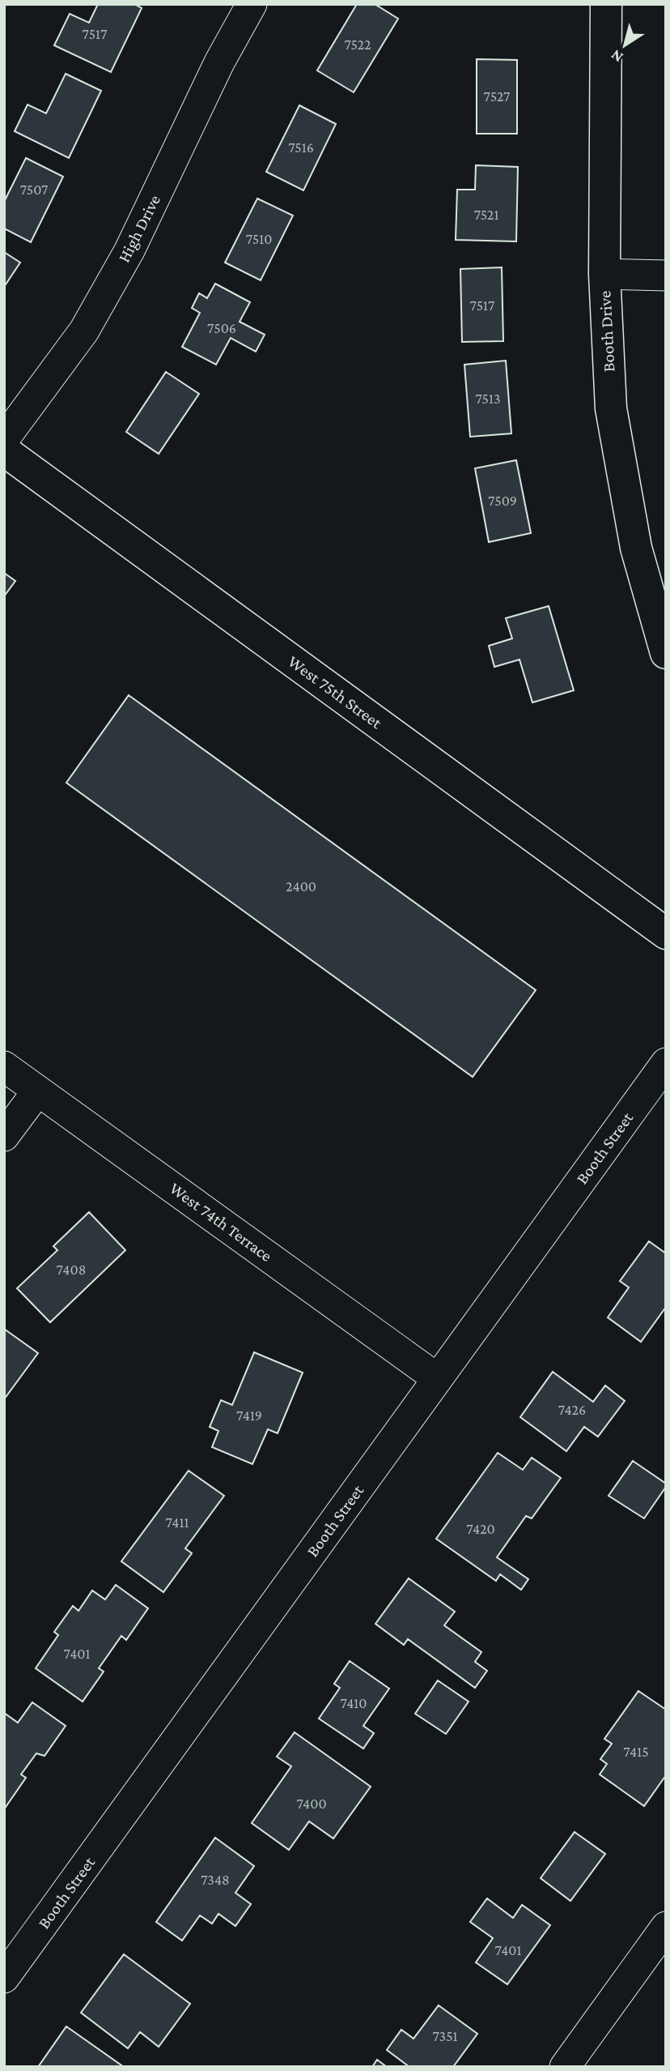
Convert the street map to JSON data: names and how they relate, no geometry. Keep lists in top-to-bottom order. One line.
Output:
{"streets":{"main road":["Booth Drive","West 75th Street"],"street":["High Drive","Booth Street","West 74th Terrace"]},"crossings":[["Booth Street","West 74th Terrace"]],"house_numbers":["7517","7522","7527","7516","7507","7521","7510","7517","7506","7513","7509","2400","7408","7426","7419","7411","7420","7401","7410","7415","7400","7348","7401","7351"],"north":"bottom left"}
